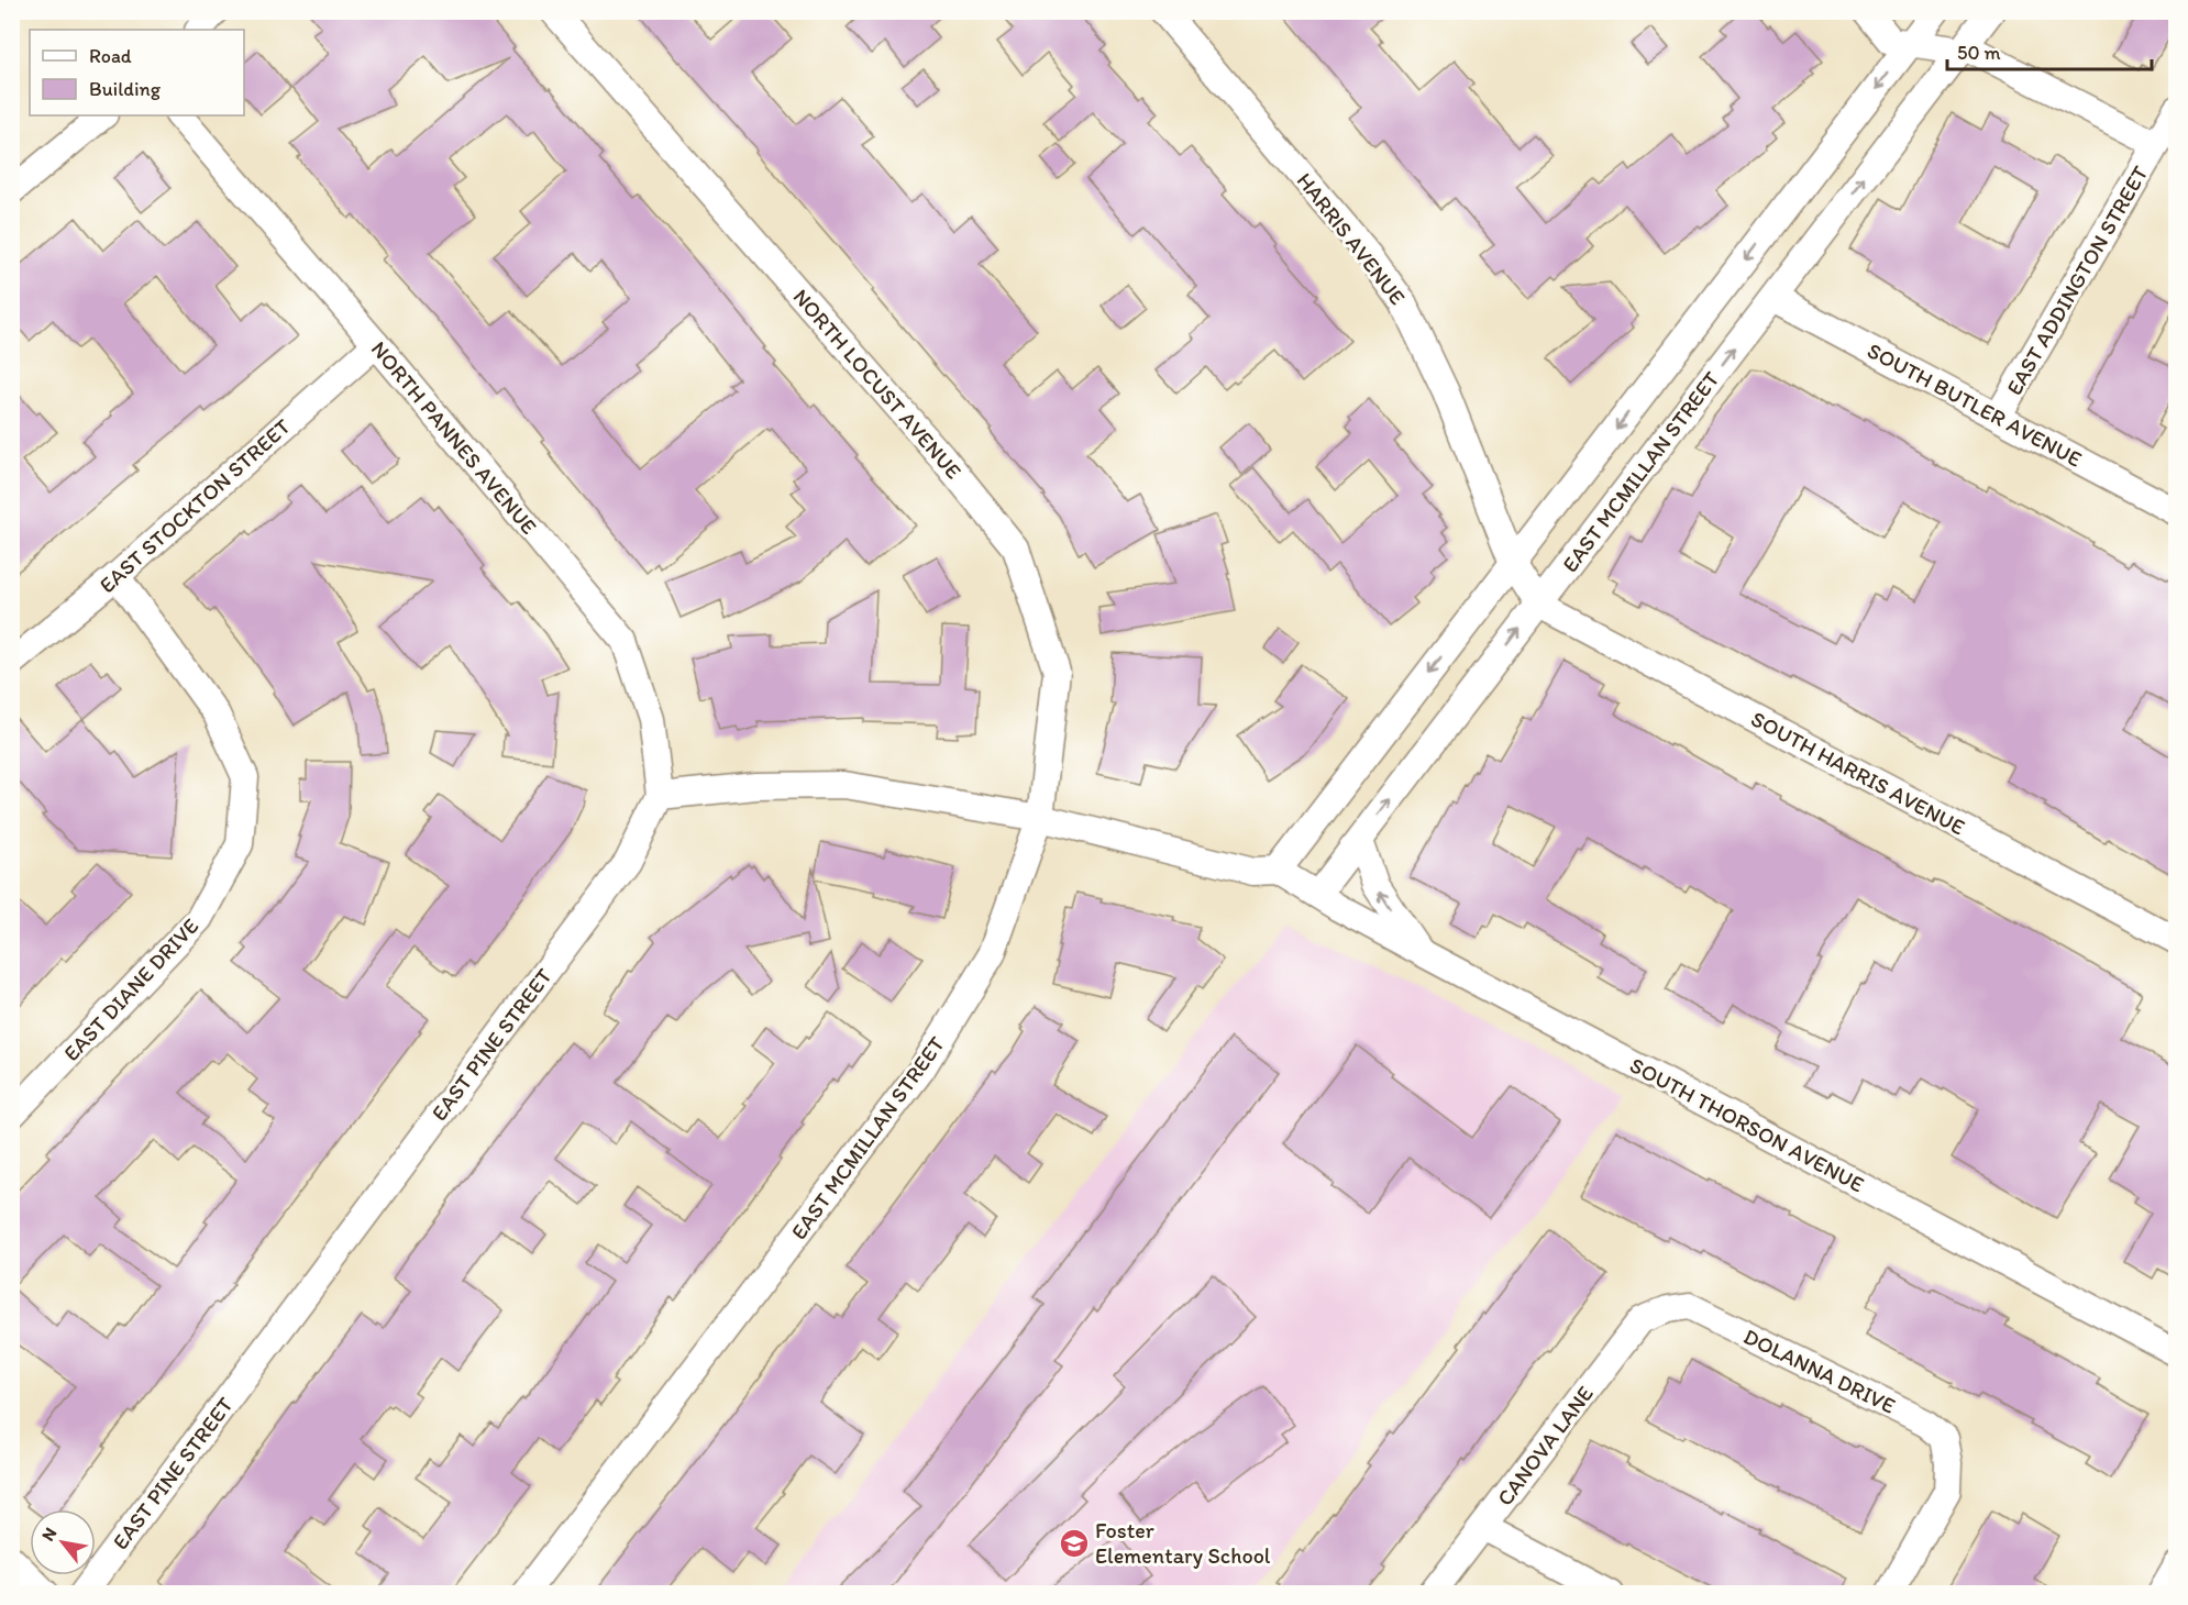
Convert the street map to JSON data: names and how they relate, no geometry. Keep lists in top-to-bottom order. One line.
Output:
{"streets":{"street":["HARRIS AVENUE","EAST ADDINGTON STREET","NORTH LOCUST AVENUE","SOUTH BUTLER AVENUE","NORTH PANNES AVENUE","EAST MCMILLAN STREET","EAST STOCKTON STREET","SOUTH HARRIS AVENUE","EAST DIANE DRIVE","EAST PINE STREET","SOUTH THORSON AVENUE","DOLANNA DRIVE","CANOVA LANE"]},"crossings":[["HARRIS AVENUE","EAST MCMILLAN STREET"],["HARRIS AVENUE","SOUTH HARRIS AVENUE"],["EAST ADDINGTON STREET","SOUTH BUTLER AVENUE"],["NORTH LOCUST AVENUE","EAST MCMILLAN STREET"],["SOUTH BUTLER AVENUE","EAST MCMILLAN STREET"],["NORTH PANNES AVENUE","EAST STOCKTON STREET"],["NORTH PANNES AVENUE","EAST PINE STREET"],["EAST MCMILLAN STREET","SOUTH HARRIS AVENUE"],["EAST MCMILLAN STREET","SOUTH THORSON AVENUE"],["EAST STOCKTON STREET","EAST DIANE DRIVE"],["DOLANNA DRIVE","CANOVA LANE"]],"places":{"school or university":["Foster Elementary School"]},"legend":["Road","Building"],"scale_bar":"50 m","north":"top left"}
